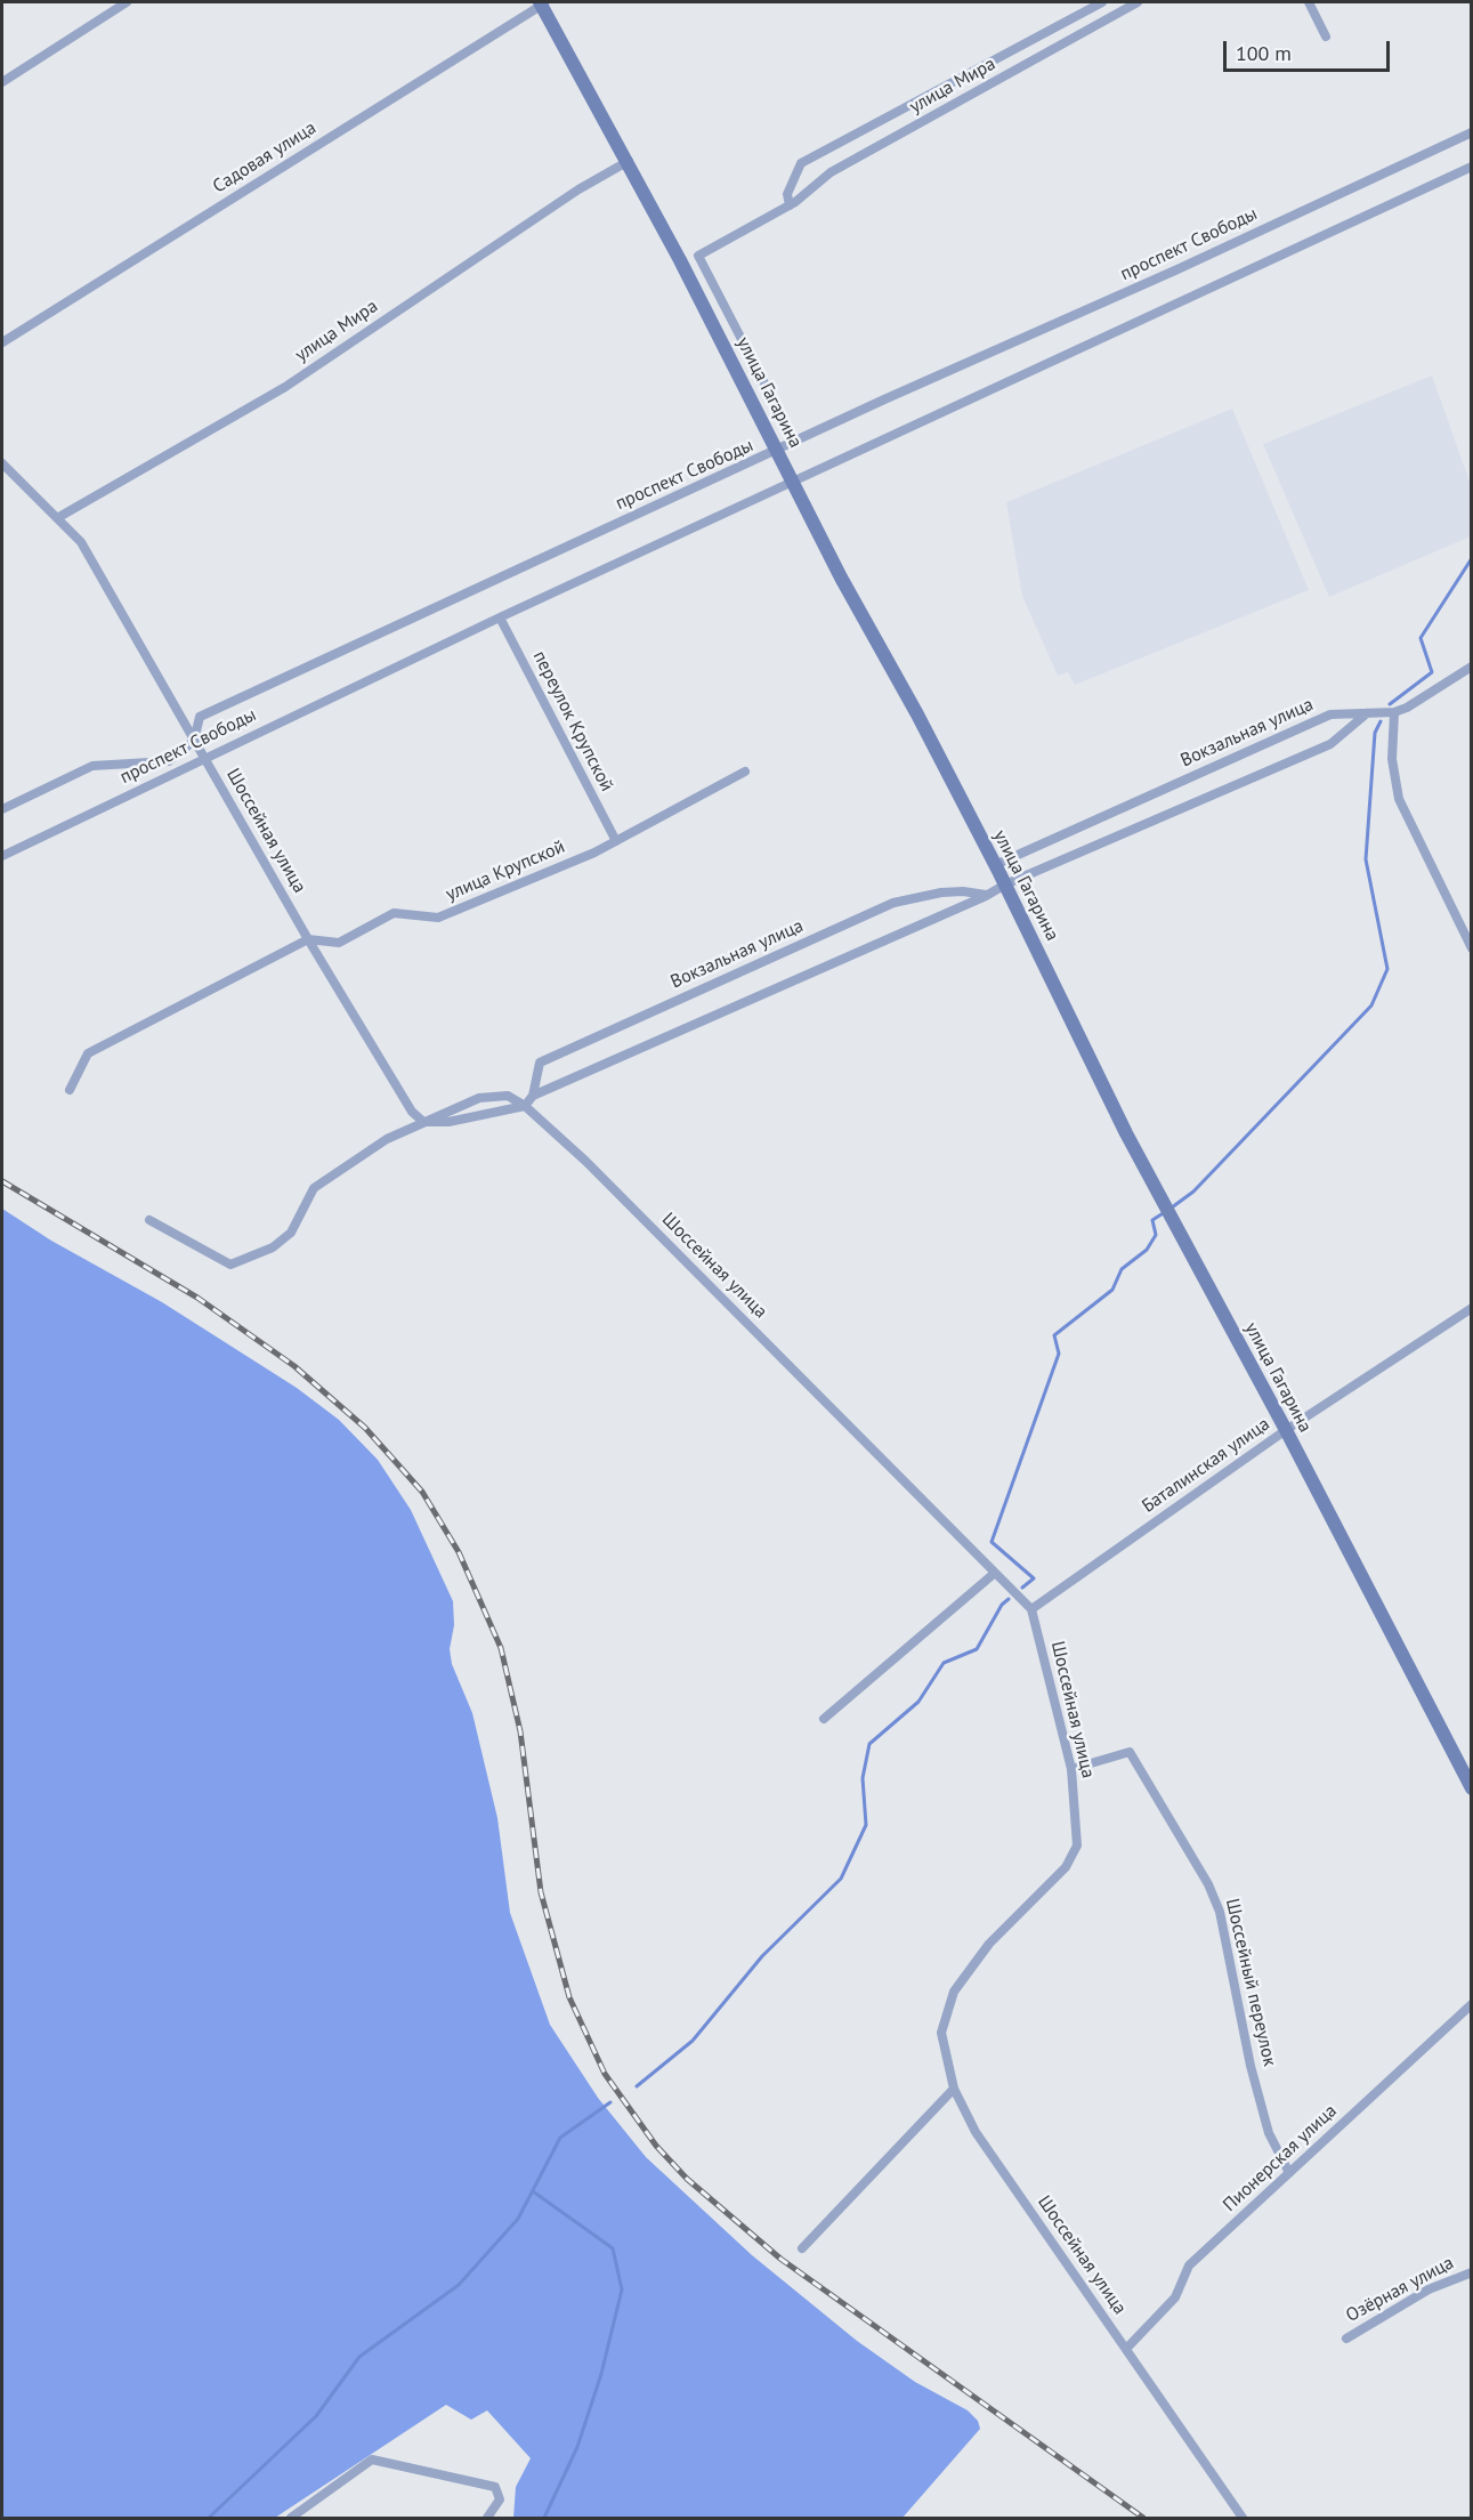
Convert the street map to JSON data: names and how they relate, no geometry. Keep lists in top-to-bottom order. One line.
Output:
{"streets":{"main road":["улица Гагарина"],"street":["улица Мира","Садовая улица","проспект Свободы","переулок Крупской","Вокзальная улица","Шоссейная улица","улица Крупской","Баталинская улица","Шоссейный переулок","Пионерская улица","Озёрная улица"]},"crossings":[["улица Мира","проспект Свободы"],["улица Мира","улица Гагарина"],["улица Мира","Шоссейная улица"],["Садовая улица","улица Гагарина"],["проспект Свободы","улица Гагарина"],["проспект Свободы","переулок Крупской"],["проспект Свободы","Шоссейная улица"],["улица Гагарина","Вокзальная улица"],["улица Гагарина","Баталинская улица"],["переулок Крупской","улица Крупской"],["Вокзальная улица","Шоссейная улица"],["Шоссейная улица","улица Крупской"],["Шоссейная улица","Баталинская улица"],["Шоссейная улица","Шоссейный переулок"],["Шоссейная улица","Пионерская улица"],["Шоссейный переулок","Пионерская улица"]],"scale_bar":"100 m"}
